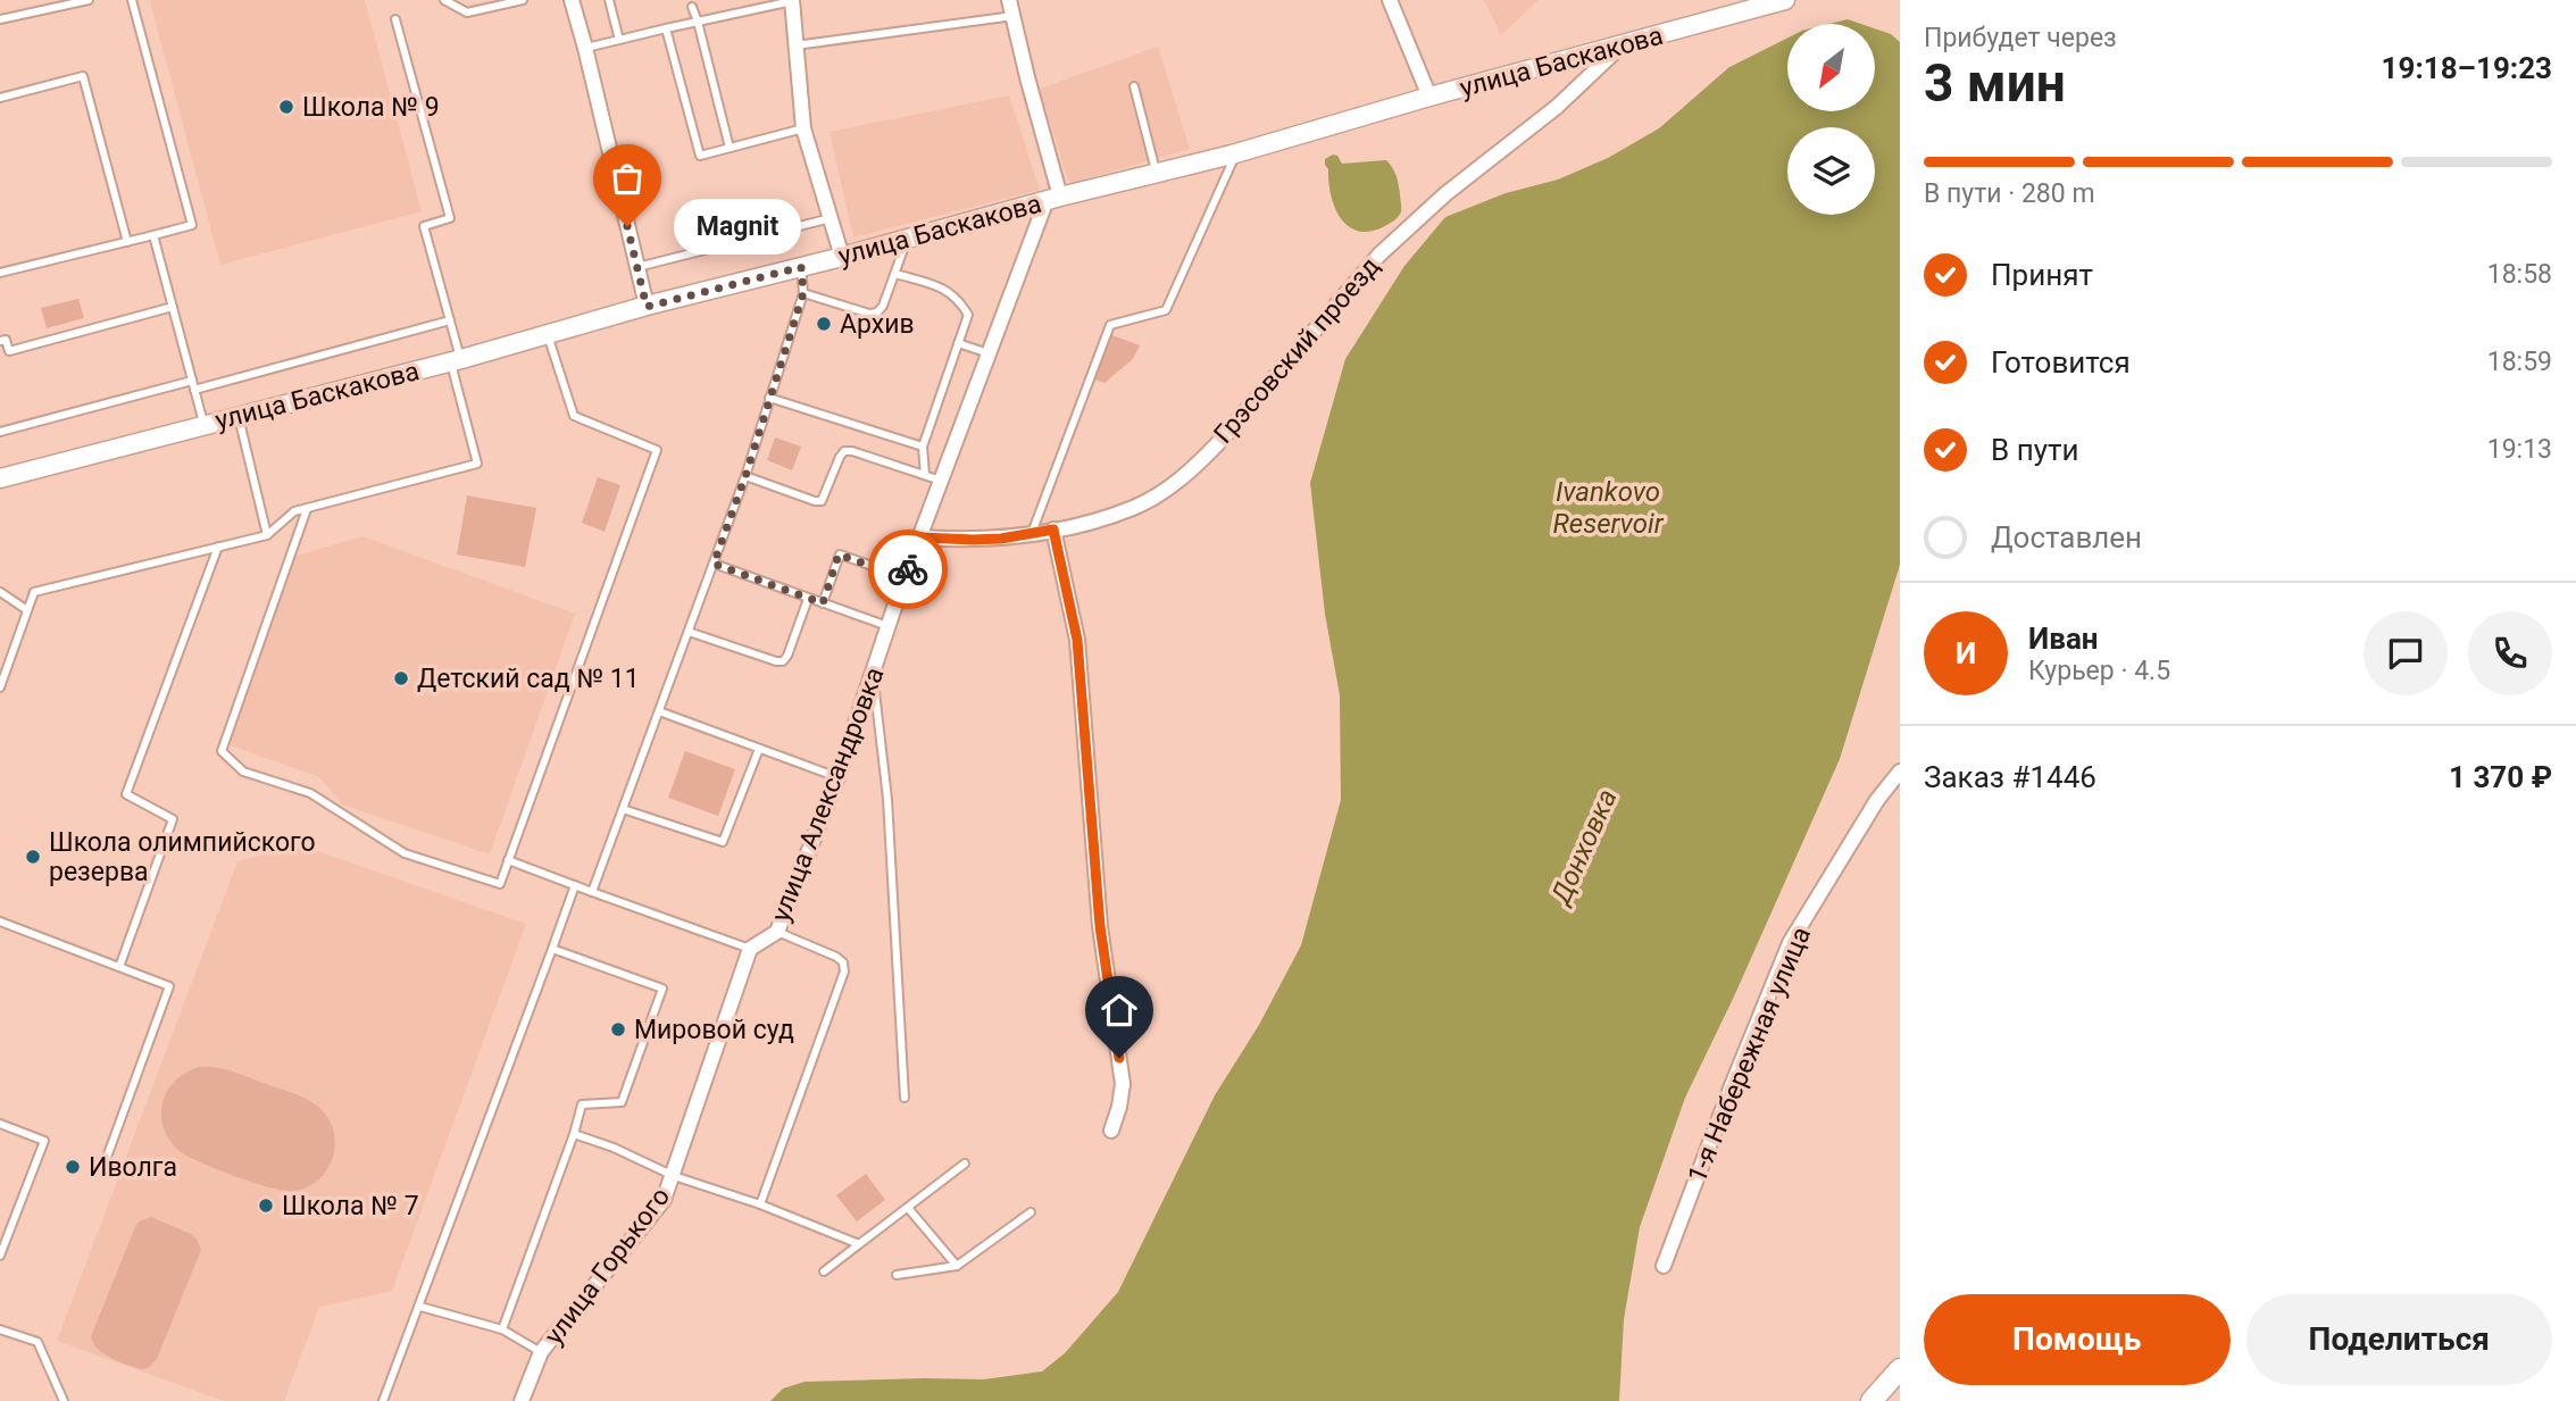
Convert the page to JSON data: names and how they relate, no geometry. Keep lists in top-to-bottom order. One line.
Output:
{"streets":{"street":["улица Баскакова","Грэсовский проезд","улица Александровка","1-я Набережная улица","улица Горького"]},"crossings":[["улица Баскакова","Грэсовский проезд"],["улица Баскакова","улица Александровка"],["Грэсовский проезд","улица Александровка"],["улица Александровка","улица Горького"]],"water":["Ivankovo Reservoir","Донховка"],"places":["Школа № 9","Magnit","Архив","Детский сад № 11","Школа олимпийского резерва","Мировой суд","Иволга","Школа № 7"],"north":"bottom left","page":{"heading":["3 мин","Прибудет через","19:18–19:23"],"panel":["Иван","Курьер · 4.5","Заказ #1446","1 370 ₽"],"bar":"В пути · 280 m","bubble":"Magnit","list":[["Принят","18:58"],["Готовится","18:59"],["В пути","19:13"],"Доставлен"],"round":"И","buttons":["Помощь","Поделиться"]}}
